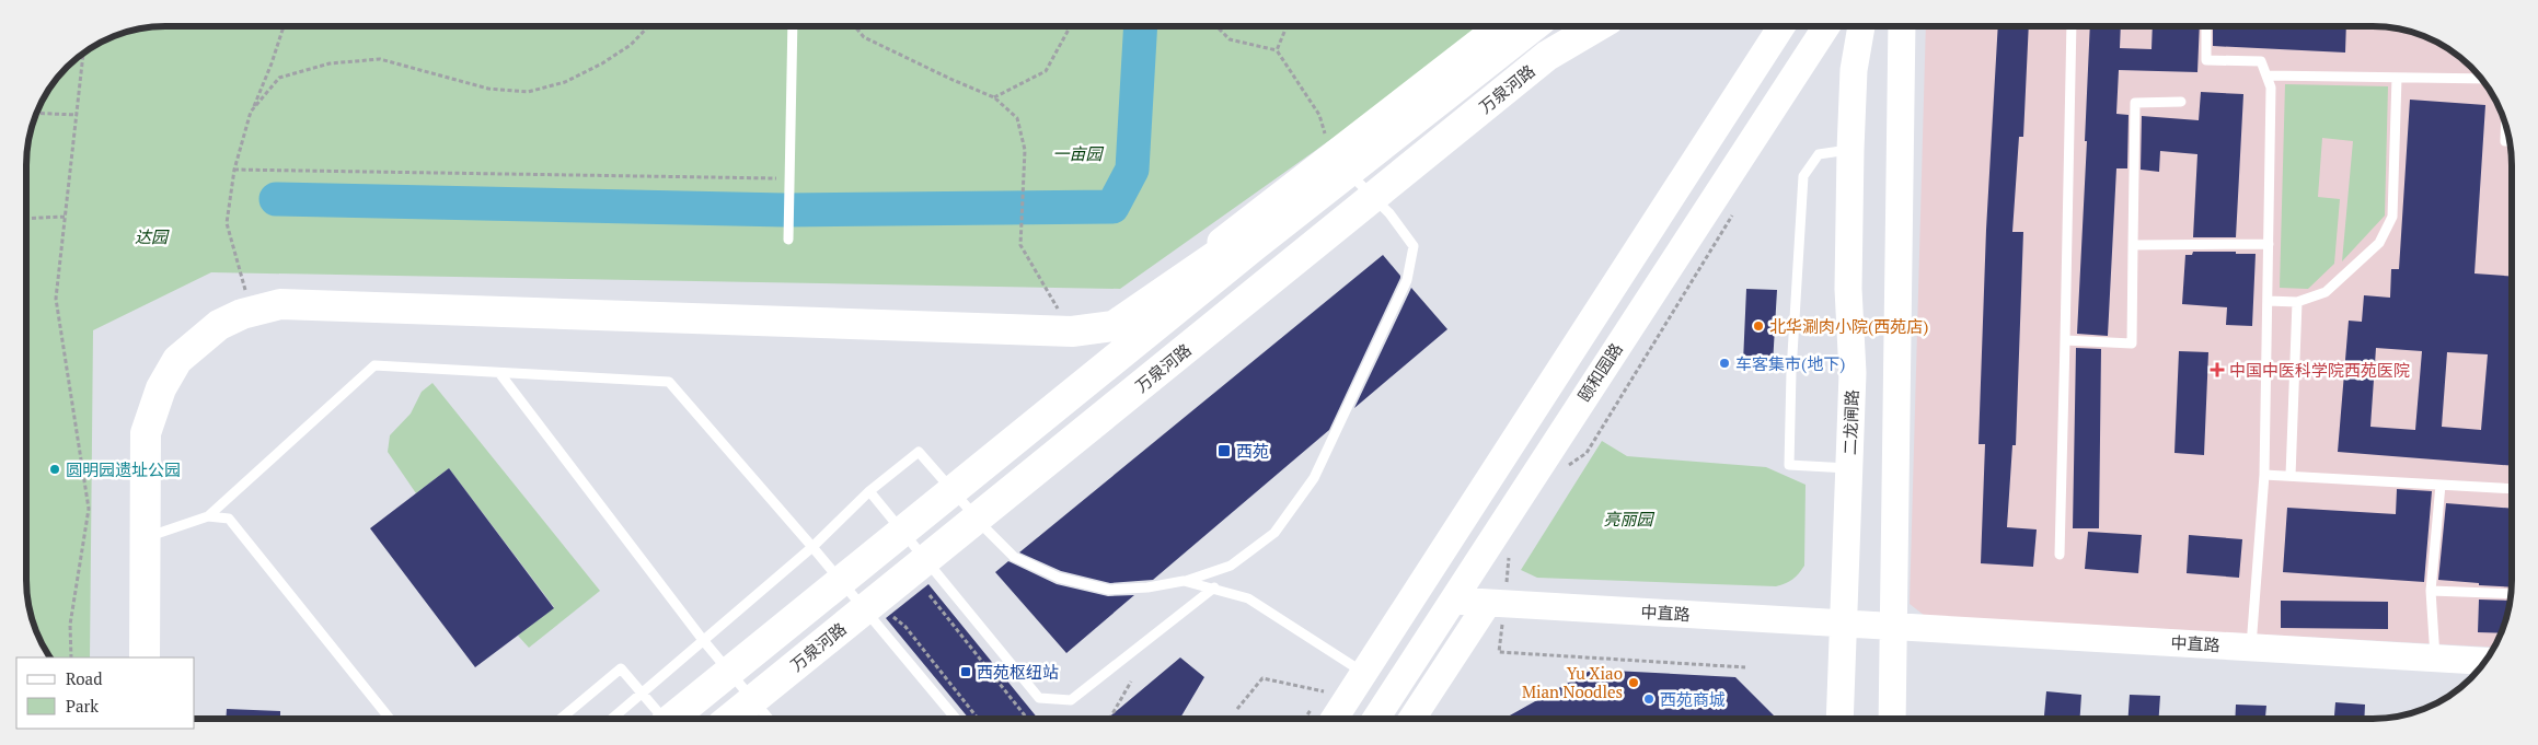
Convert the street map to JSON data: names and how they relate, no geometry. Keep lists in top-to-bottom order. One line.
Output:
{"streets":{"highway":["万泉河路"],"main road":["颐和园路","二龙闸路","中直路"]},"crossings":[["颐和园路","中直路"],["二龙闸路","中直路"]],"parks":["一亩园","达园","亮丽园"],"places":{"other":["北华涮肉小院(西苑店)","车客集市(地下)","圆明园遗址公园","Yu Xiao Mian Noodles","西苑商城"],"health":["中国中医科学院西苑医院"],"transit":["西苑","西苑枢纽站"]},"legend":["Road","Park"]}
